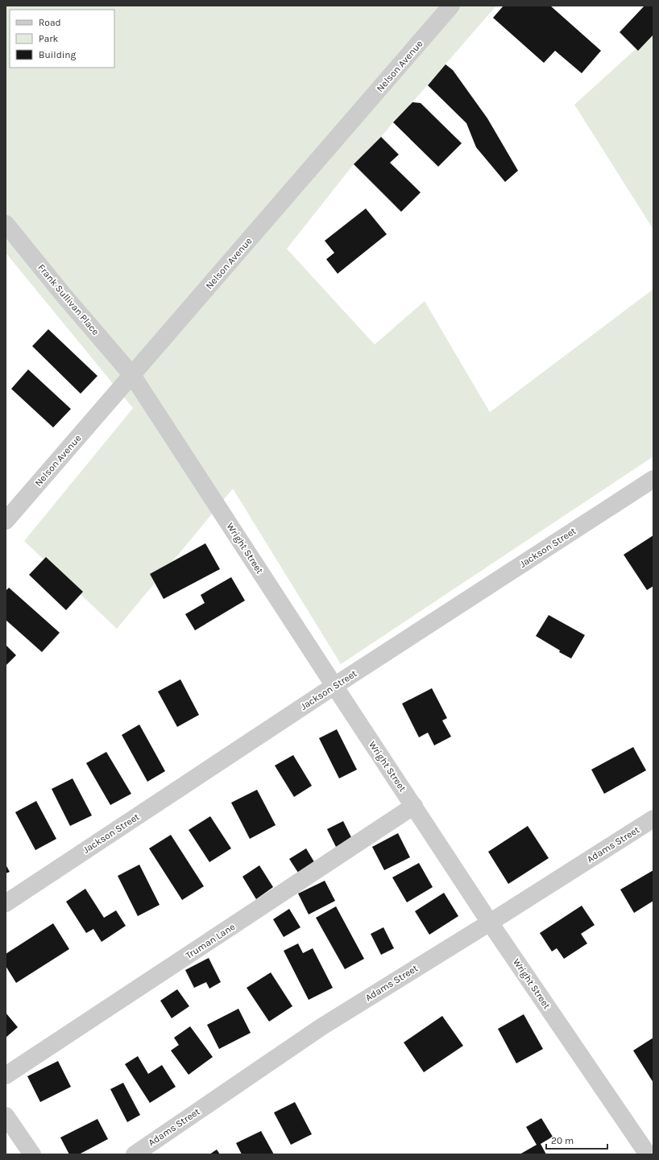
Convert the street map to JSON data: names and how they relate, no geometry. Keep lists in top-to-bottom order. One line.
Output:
{"streets":{"street":["Nelson Avenue","Frank Sullivan Place","Jackson Street","Wright Street","Adams Street","Truman Lane"]},"crossings":[["Nelson Avenue","Frank Sullivan Place"],["Nelson Avenue","Wright Street"],["Frank Sullivan Place","Wright Street"],["Jackson Street","Wright Street"],["Wright Street","Adams Street"],["Wright Street","Truman Lane"]],"legend":["Road","Park","Building"],"scale_bar":"20 m"}
